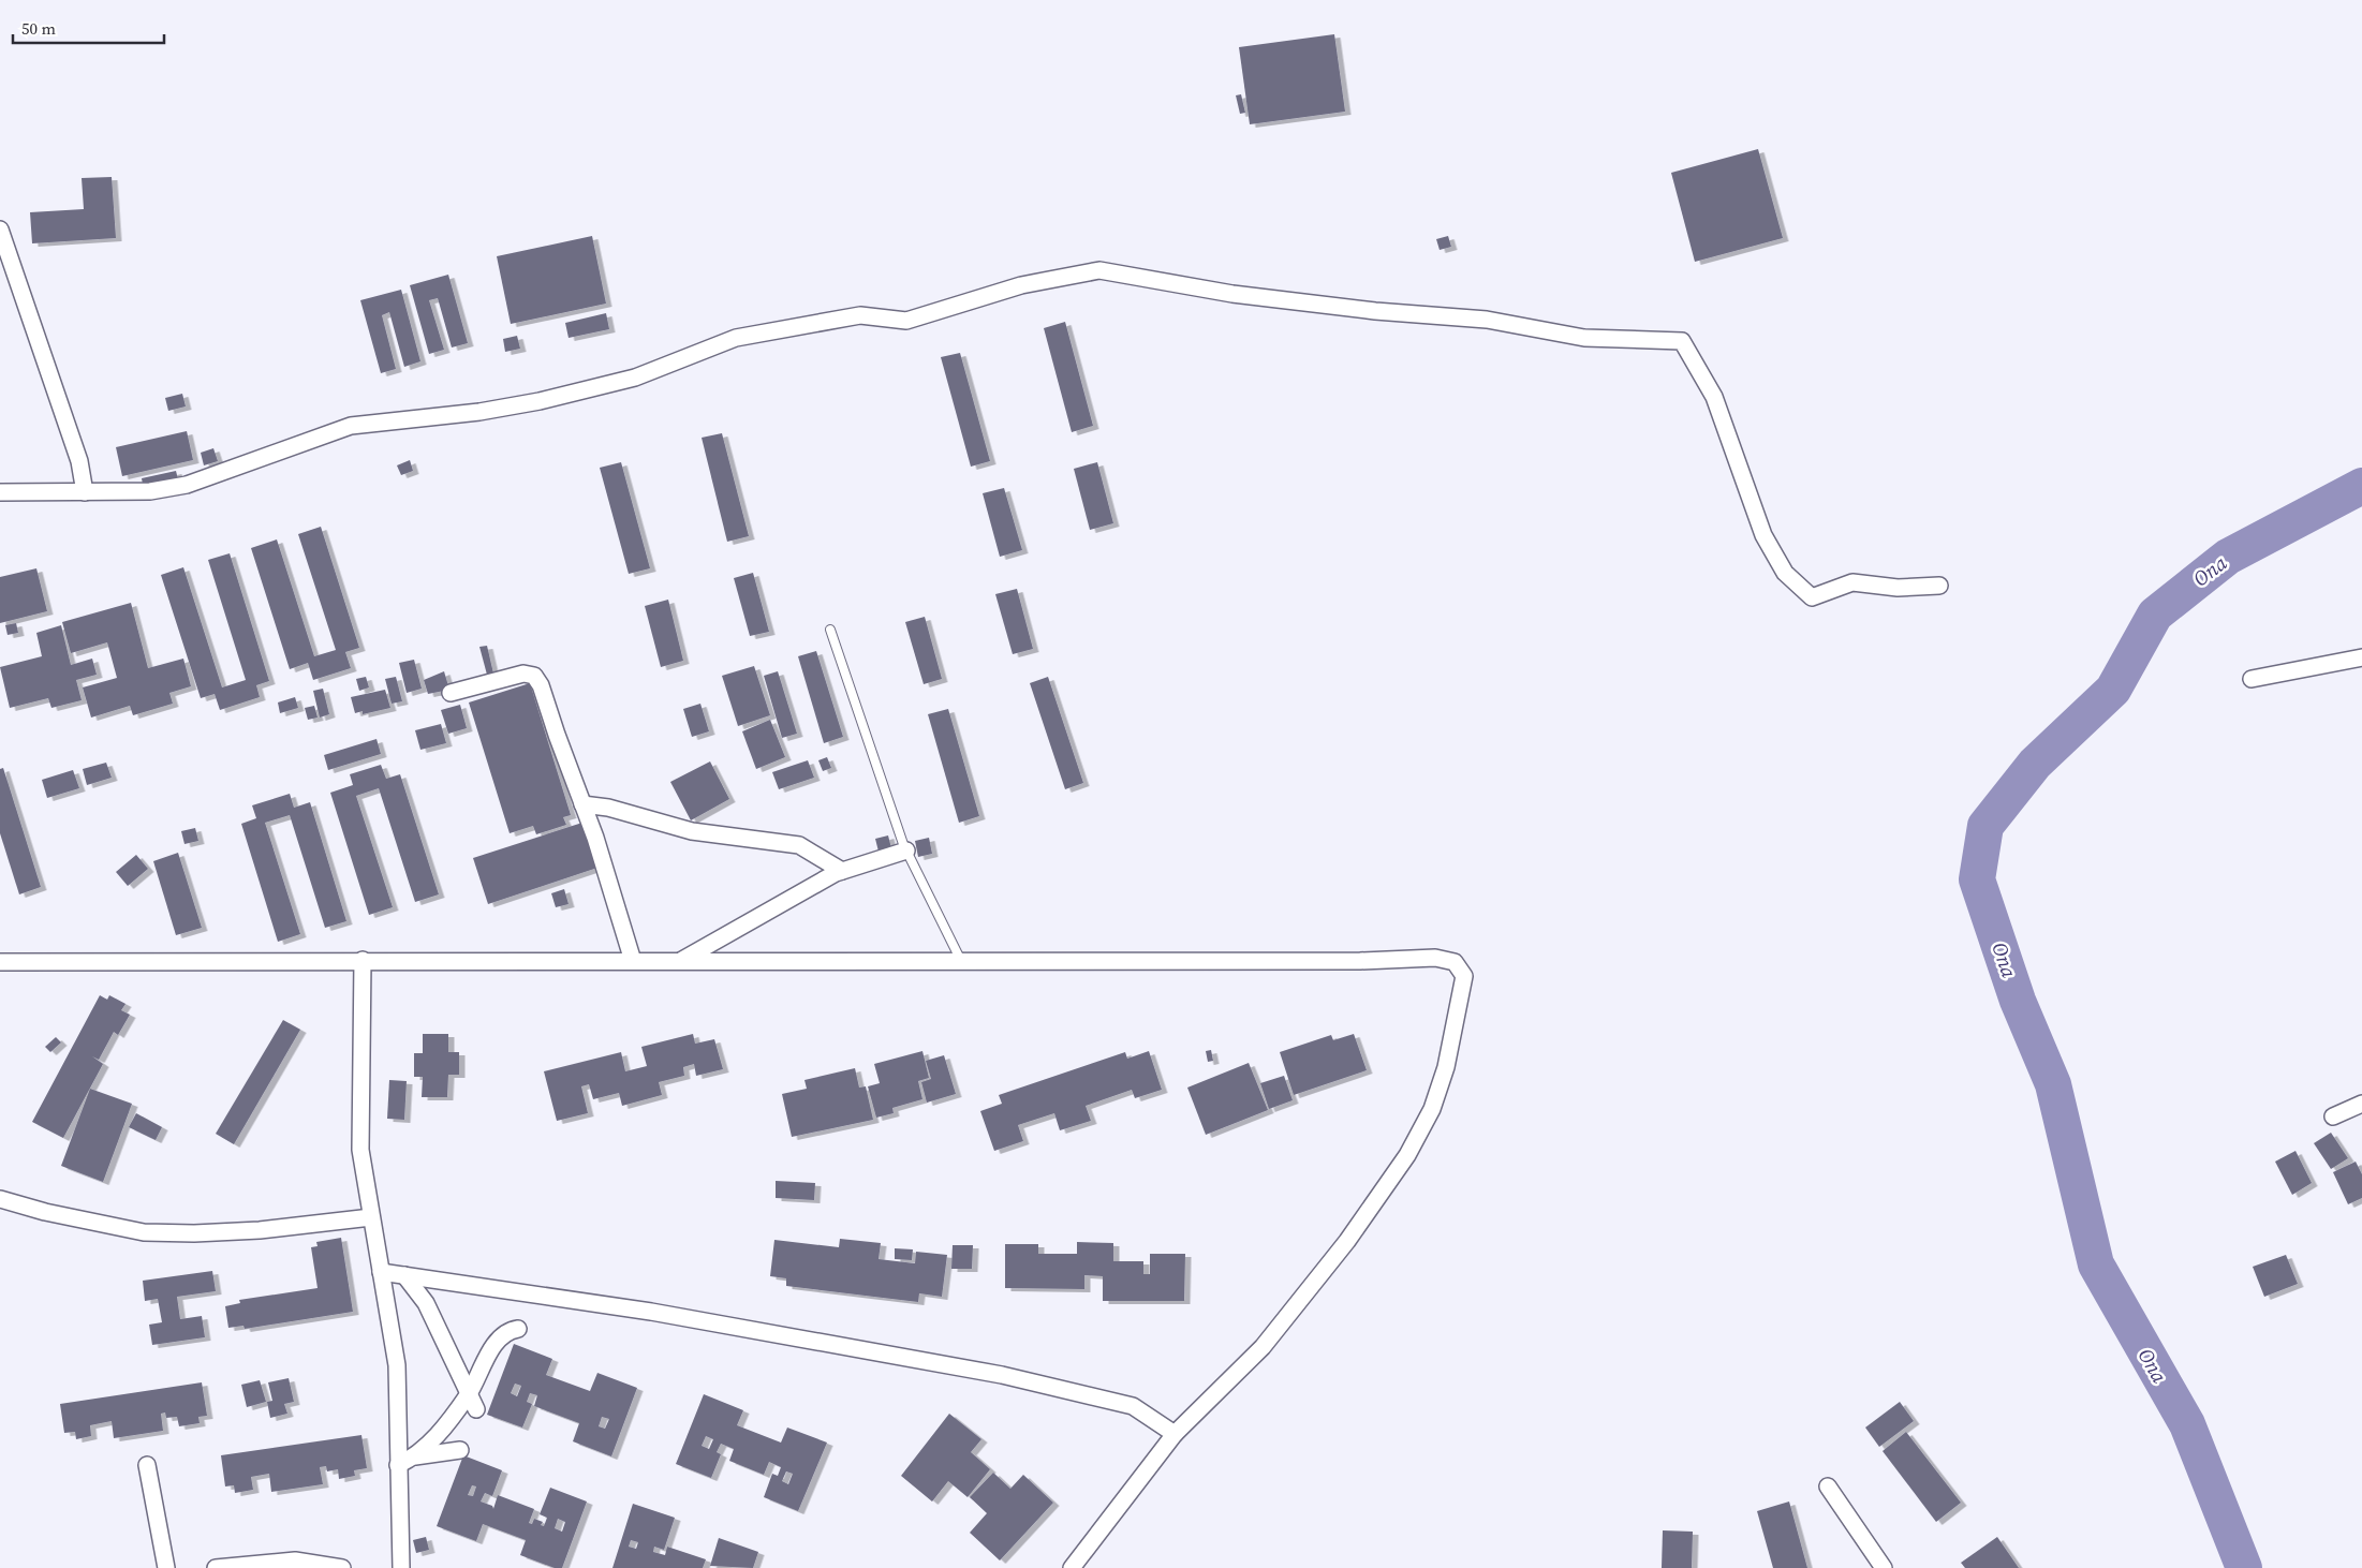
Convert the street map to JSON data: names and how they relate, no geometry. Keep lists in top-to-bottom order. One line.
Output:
{"water":["Ona"],"scale_bar":"50 m"}
